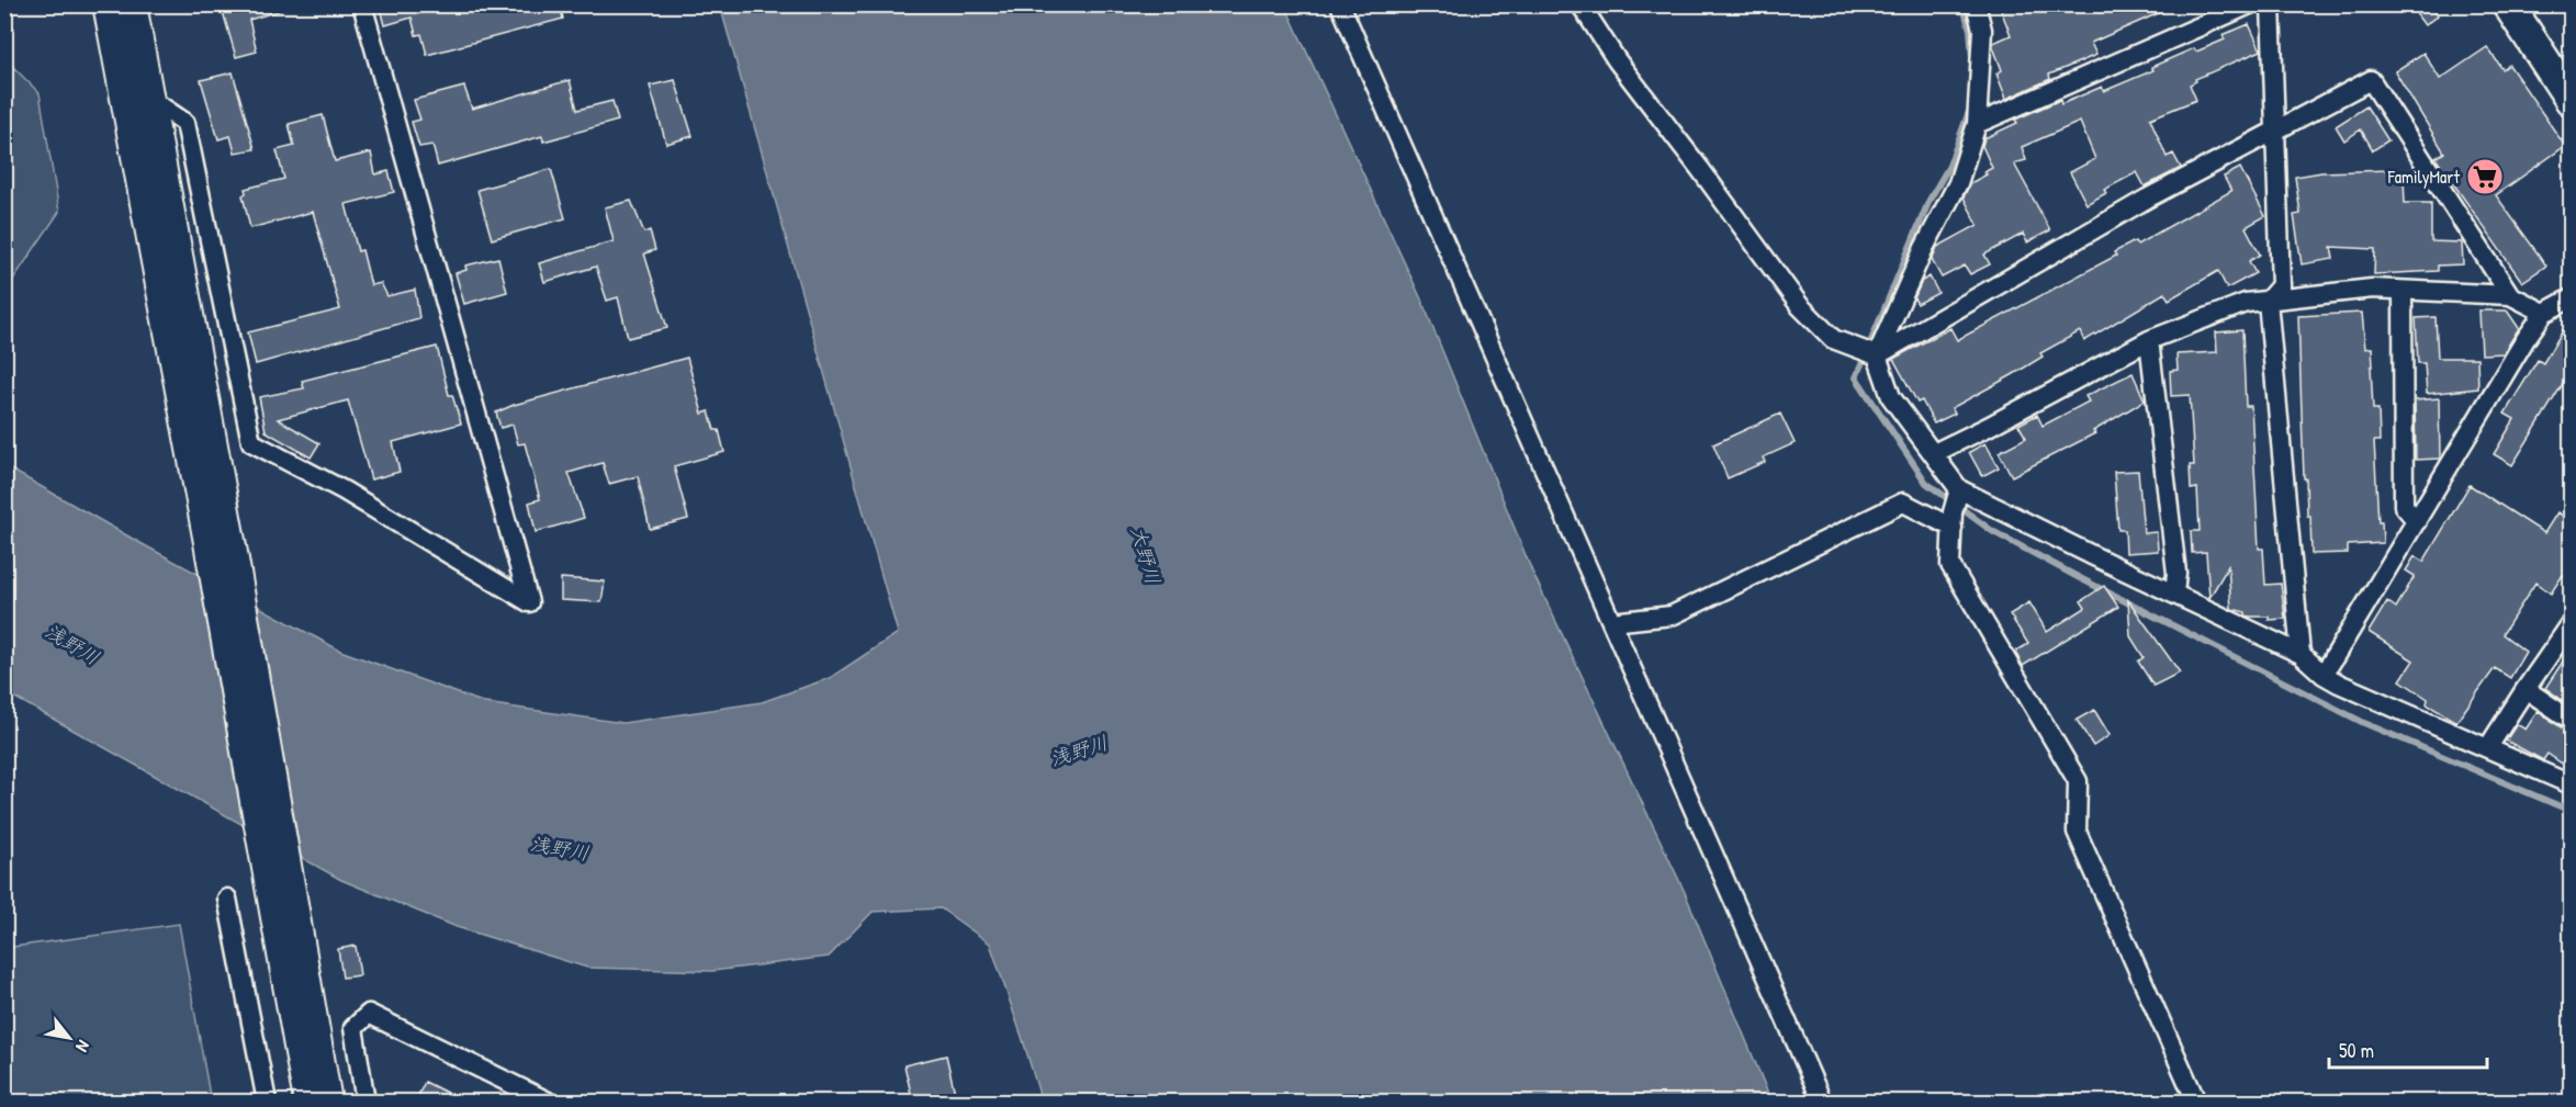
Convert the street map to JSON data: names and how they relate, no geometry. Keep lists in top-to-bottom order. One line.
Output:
{"water":["大野川","浅野川"],"places":{"supermarket":["FamilyMart"]},"scale_bar":"50 m","north":"bottom right"}
